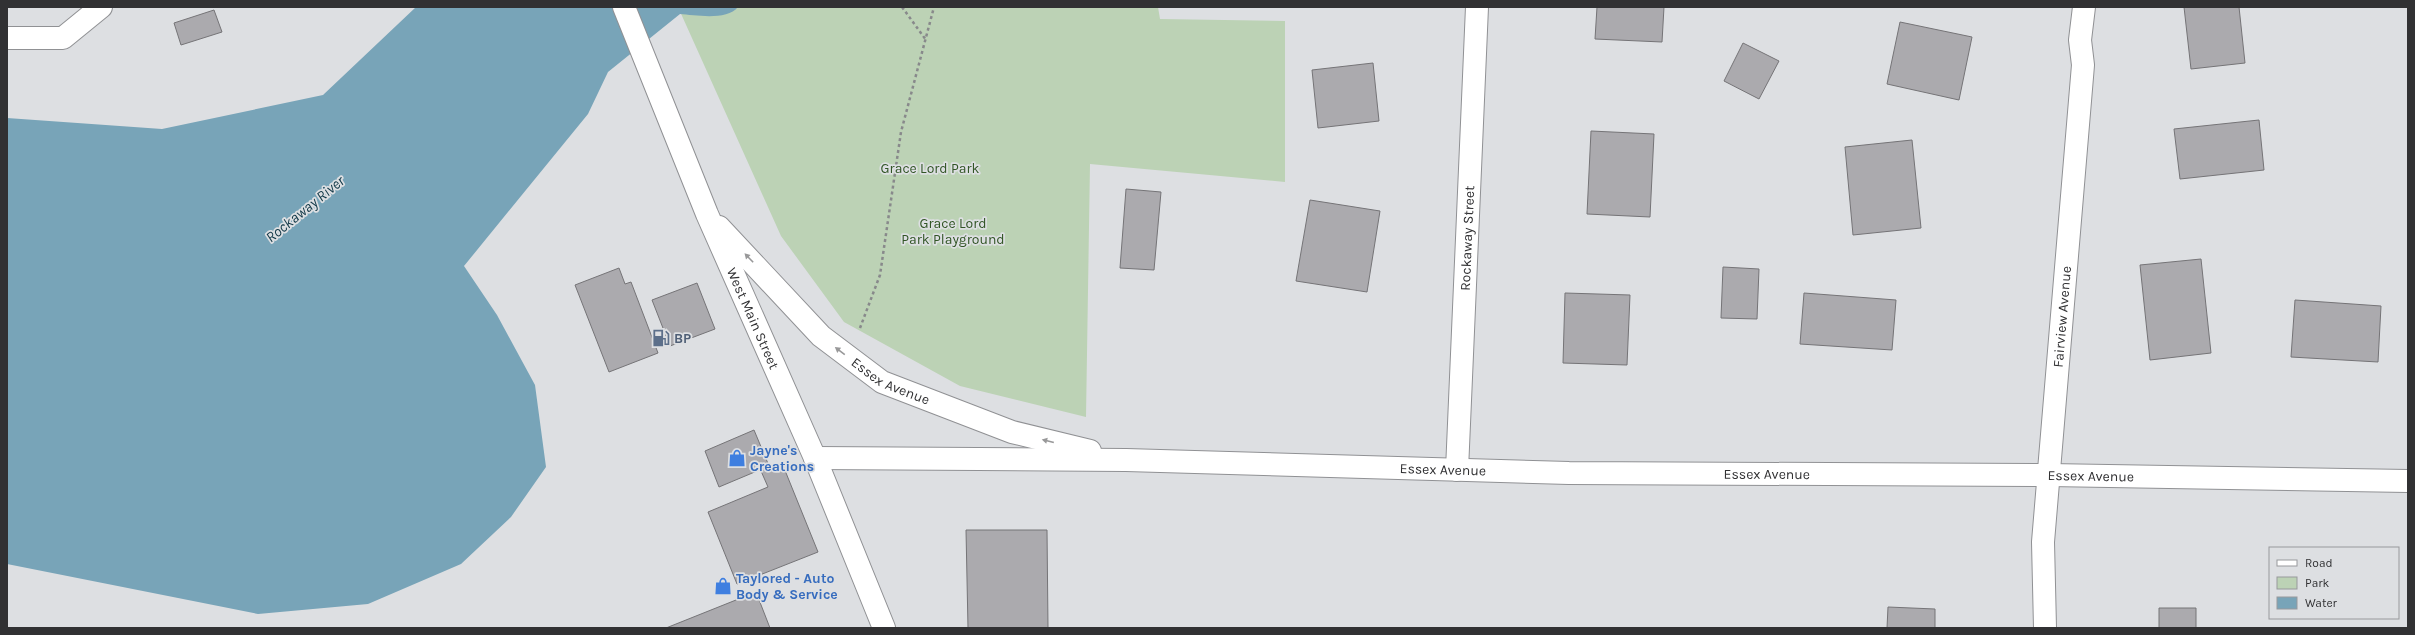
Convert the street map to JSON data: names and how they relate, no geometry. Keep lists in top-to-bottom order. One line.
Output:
{"streets":{"street":["Rockaway Street","Fairview Avenue","West Main Street","Essex Avenue"]},"crossings":[["Rockaway Street","Essex Avenue"],["Fairview Avenue","Essex Avenue"],["West Main Street","Essex Avenue"]],"water":["Rockaway River"],"parks":["Grace Lord Park","Grace Lord Park Playground"],"places":{"fuel station":["BP"],"shop":["Jayne's Creations","Taylored - Auto Body & Service"]},"legend":["Road","Park","Water"]}
